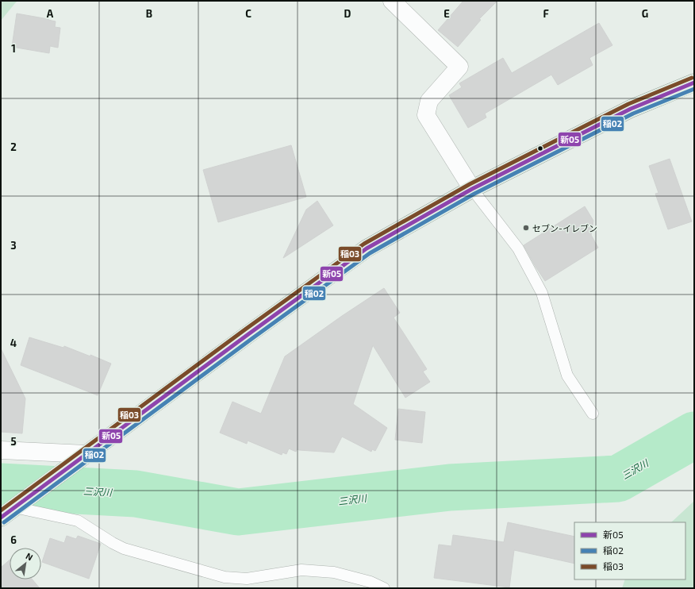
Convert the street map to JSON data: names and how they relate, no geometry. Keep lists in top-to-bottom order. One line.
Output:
{"water":["三沢川"],"places":["セブン-イレブン"],"lines":["transit line 稲03","transit line 新05","transit line 稲02"],"legend":["新05","稲02","稲03"],"north":"top right","grid":{"columns":["A","B","C","D","E","F","G"],"rows":["1","2","3","4","5","6"]}}
